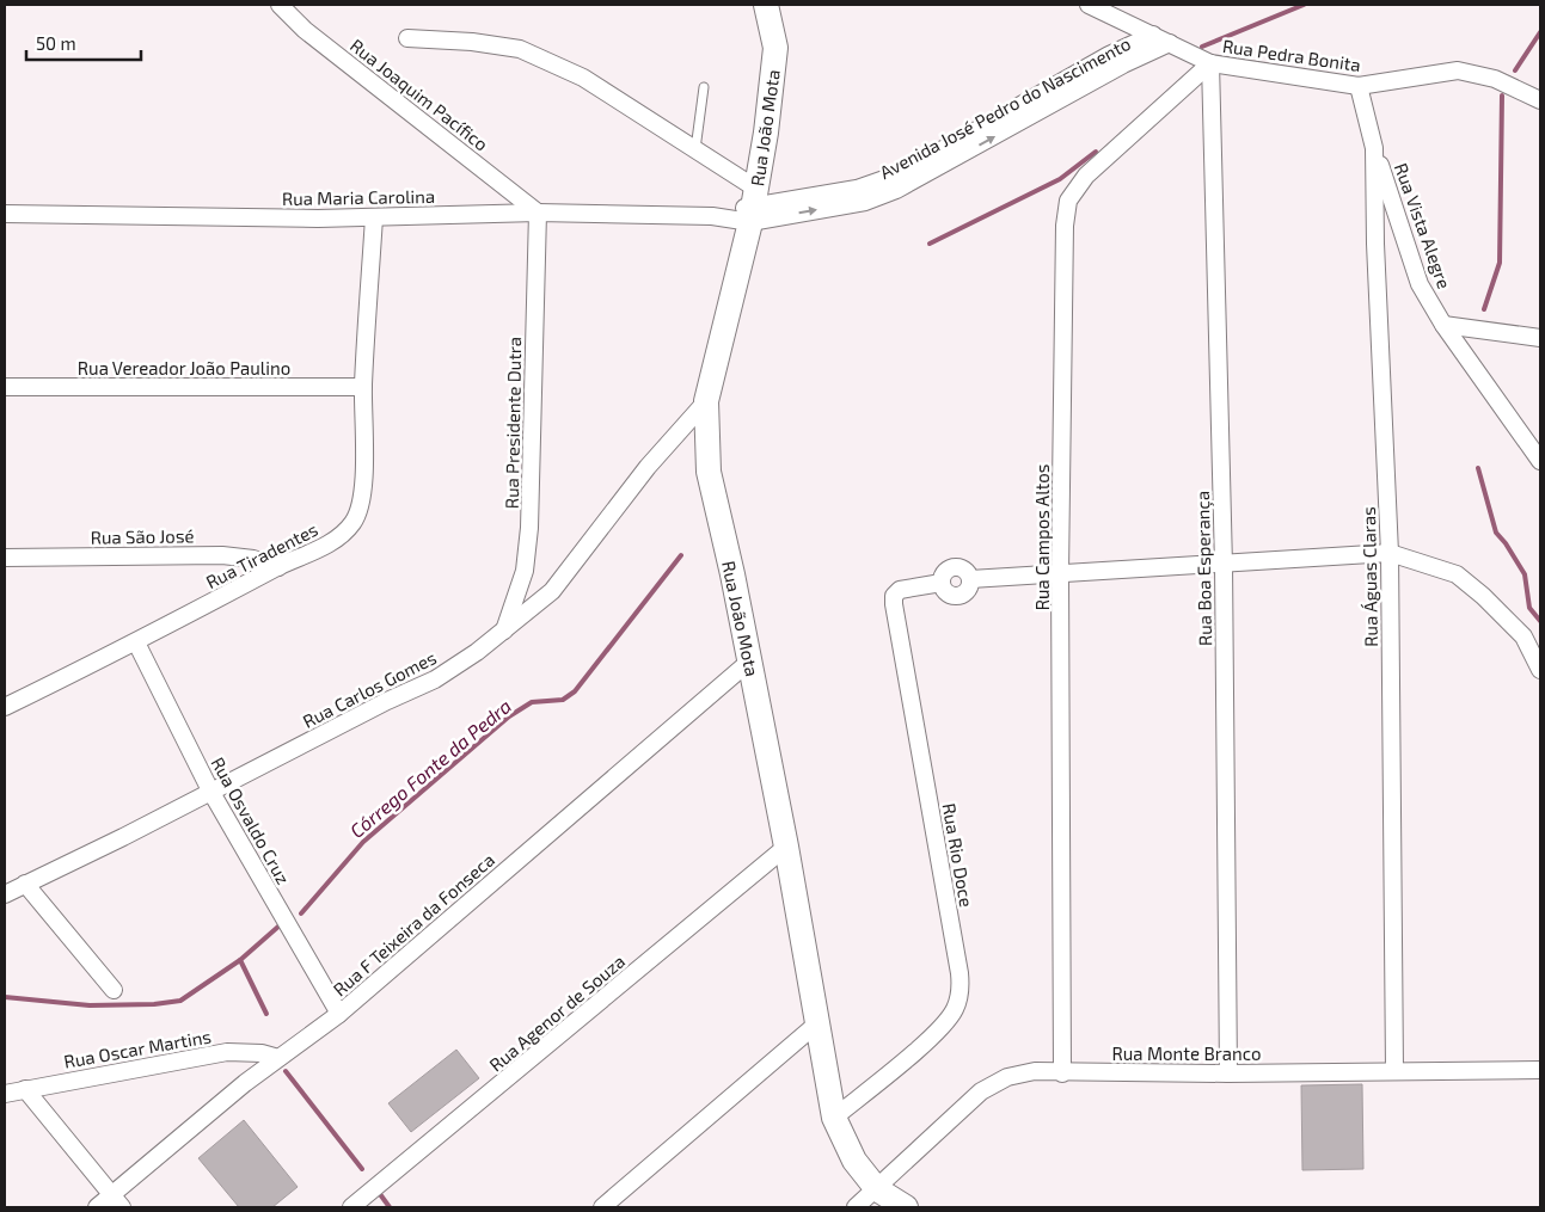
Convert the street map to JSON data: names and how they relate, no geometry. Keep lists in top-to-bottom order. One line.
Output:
{"streets":{"main road":["Rua João Mota"],"street":["Rua Pedra Bonita","Rua Joaquim Pacífico","Avenida José Pedro do Nascimento","Rua Maria Carolina","Rua Vista Alegre","Rua Vereador João Paulino","Rua Presidente Dutra","Rua São José","Rua Campos Altos","Rua Tiradentes","Rua Boa Esperança","Rua Águas Claras","Rua Carlos Gomes","Rua Osvaldo Cruz","Rua Rio Doce","Rua F Teixeira da Fonseca","Rua Agenor de Souza","Rua Oscar Martins","Rua Monte Branco"]},"crossings":[["Rua Pedra Bonita","Avenida José Pedro do Nascimento"],["Rua Pedra Bonita","Rua Campos Altos"],["Rua Pedra Bonita","Rua Boa Esperança"],["Rua Pedra Bonita","Rua Águas Claras"],["Rua Joaquim Pacífico","Rua Maria Carolina"],["Rua Joaquim Pacífico","Rua Presidente Dutra"],["Avenida José Pedro do Nascimento","Rua João Mota"],["Avenida José Pedro do Nascimento","Rua Maria Carolina"],["Rua João Mota","Rua Maria Carolina"],["Rua João Mota","Rua Carlos Gomes"],["Rua João Mota","Rua Rio Doce"],["Rua João Mota","Rua F Teixeira da Fonseca"],["Rua João Mota","Rua Agenor de Souza"],["Rua João Mota","Rua Monte Branco"],["Rua Maria Carolina","Rua Presidente Dutra"],["Rua Maria Carolina","Rua Tiradentes"],["Rua Vista Alegre","Rua Águas Claras"],["Rua Vereador João Paulino","Rua Tiradentes"],["Rua Presidente Dutra","Rua Carlos Gomes"],["Rua São José","Rua Tiradentes"],["Rua Campos Altos","Rua Boa Esperança"],["Rua Campos Altos","Rua Rio Doce"],["Rua Campos Altos","Rua Monte Branco"],["Rua Tiradentes","Rua Osvaldo Cruz"],["Rua Boa Esperança","Rua Monte Branco"],["Rua Águas Claras","Rua Monte Branco"],["Rua Carlos Gomes","Rua Osvaldo Cruz"],["Rua Osvaldo Cruz","Rua F Teixeira da Fonseca"],["Rua F Teixeira da Fonseca","Rua Oscar Martins"]],"water":["Córrego Fonte da Pedra"],"scale_bar":"50 m"}
